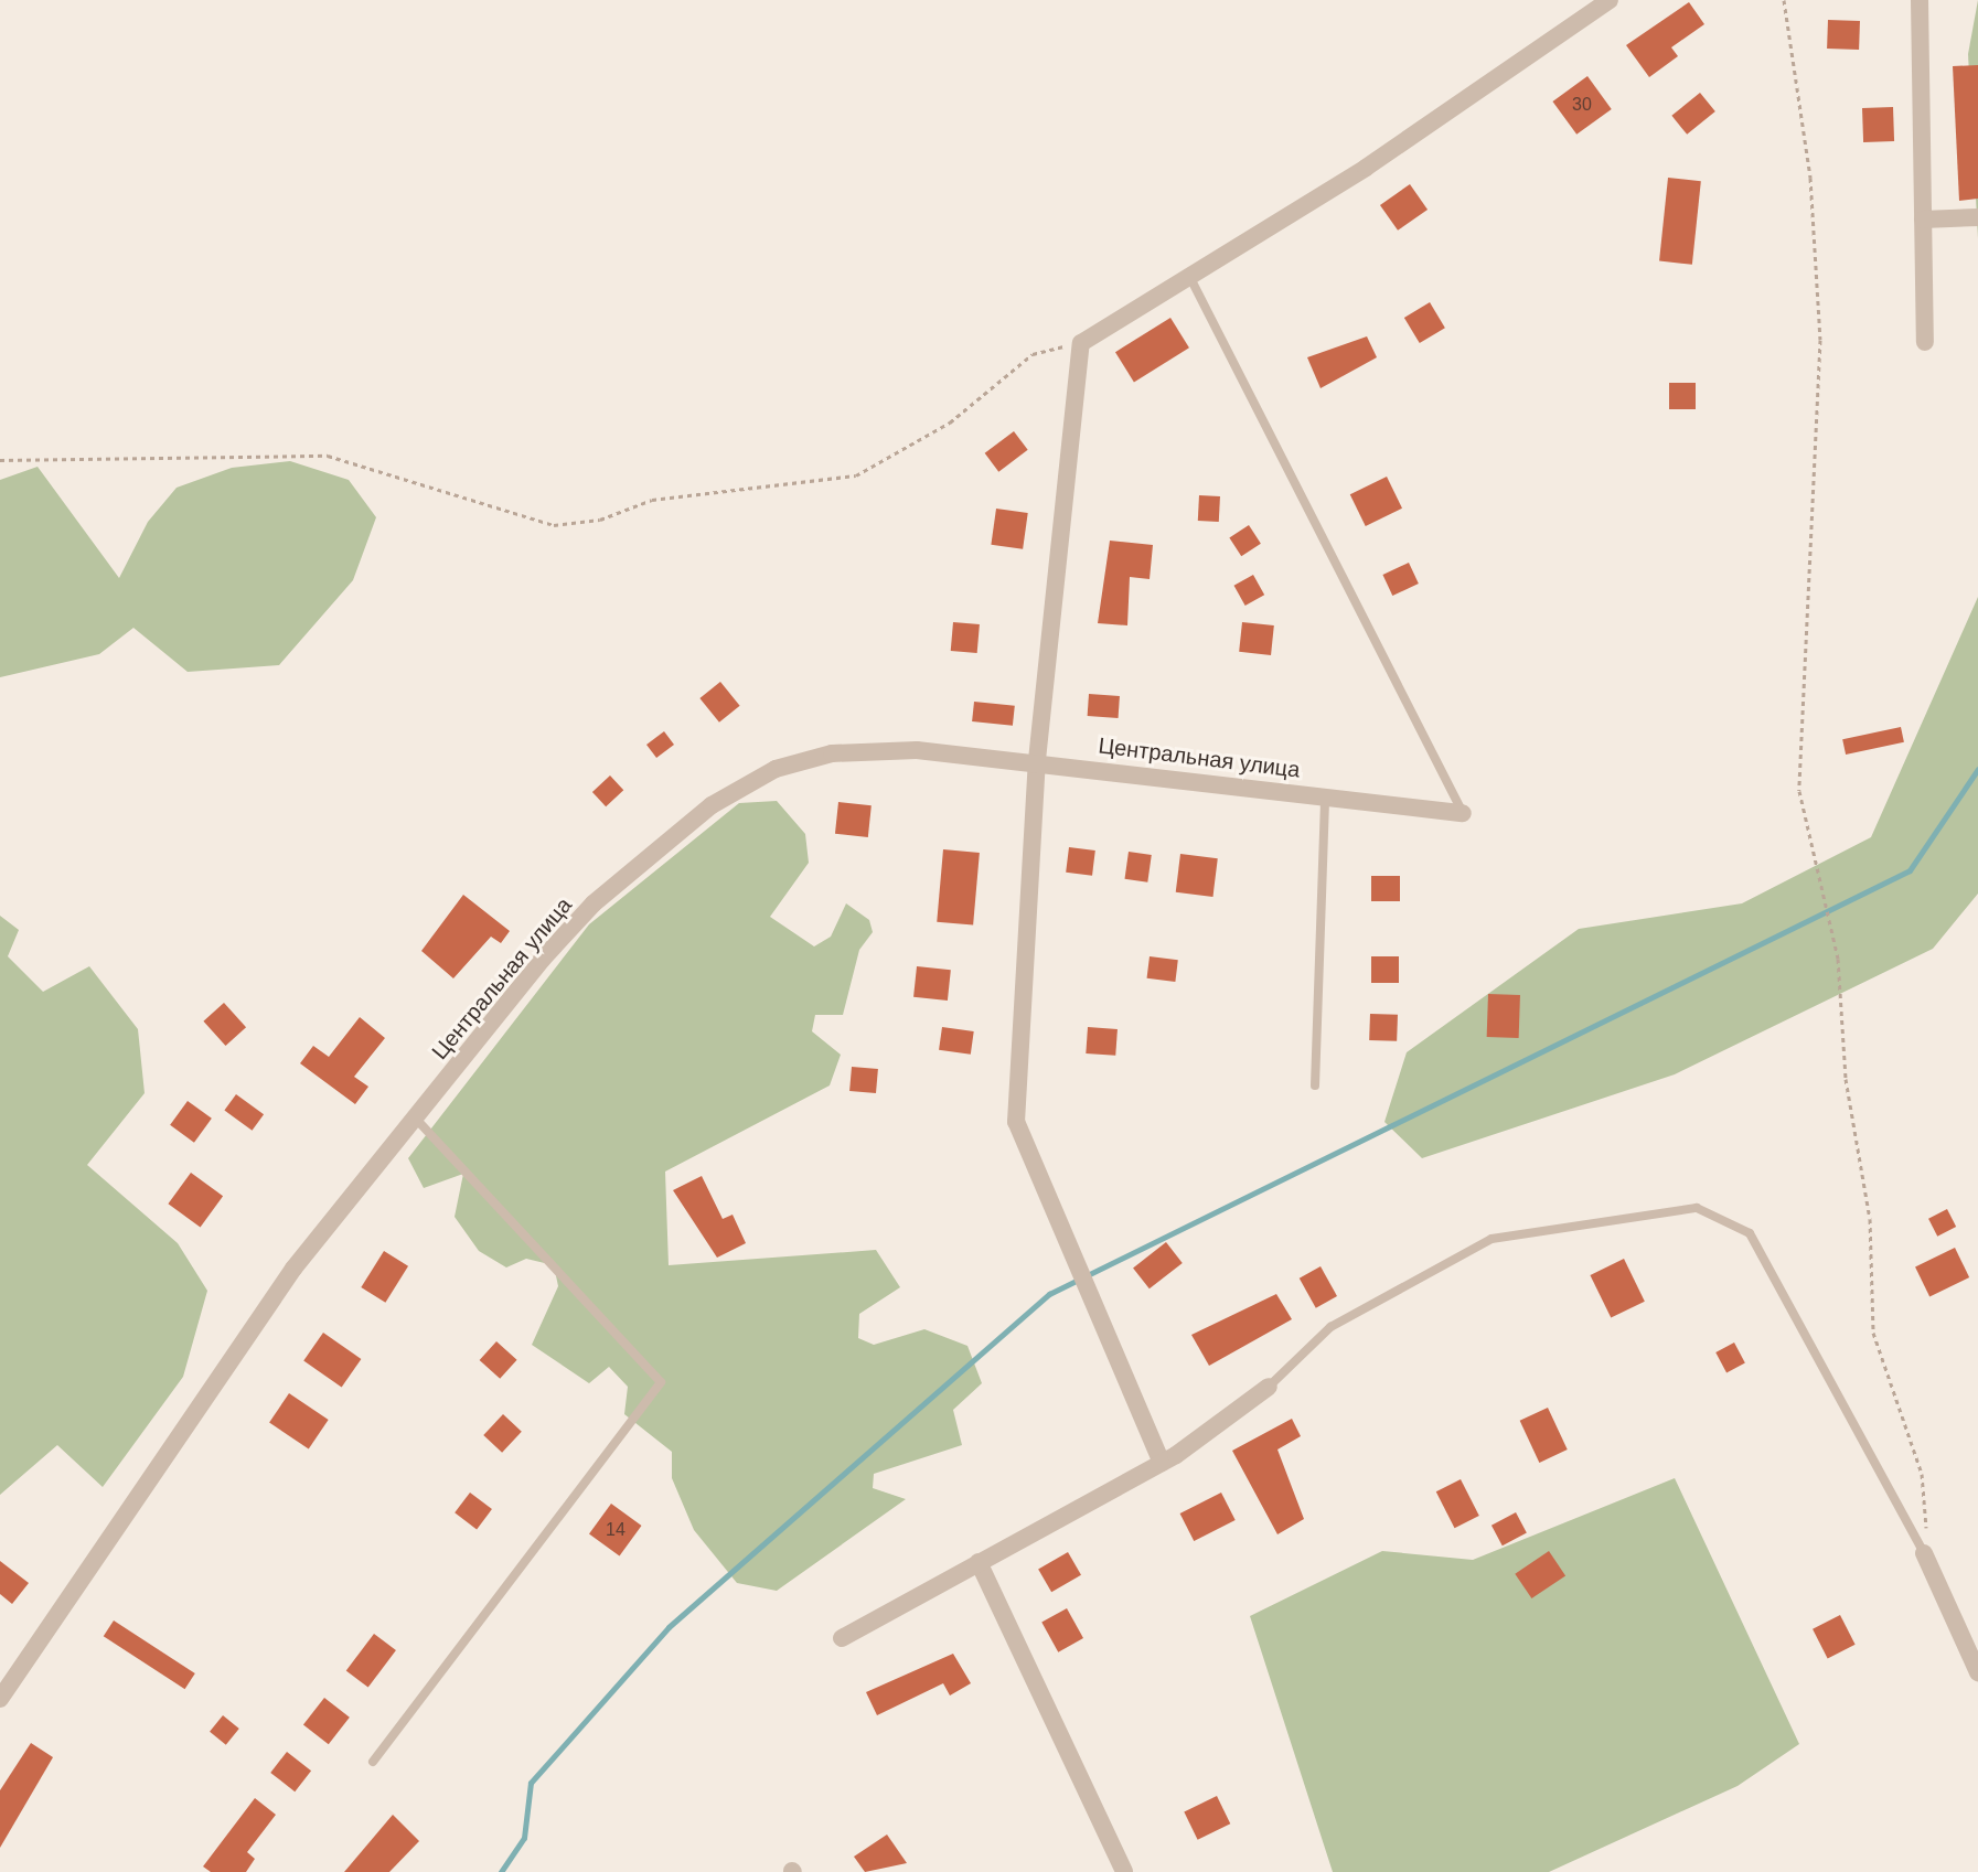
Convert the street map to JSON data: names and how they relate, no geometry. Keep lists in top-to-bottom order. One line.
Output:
{"streets":{"street":["Центральная улица"]},"house_numbers":["30","14"]}
